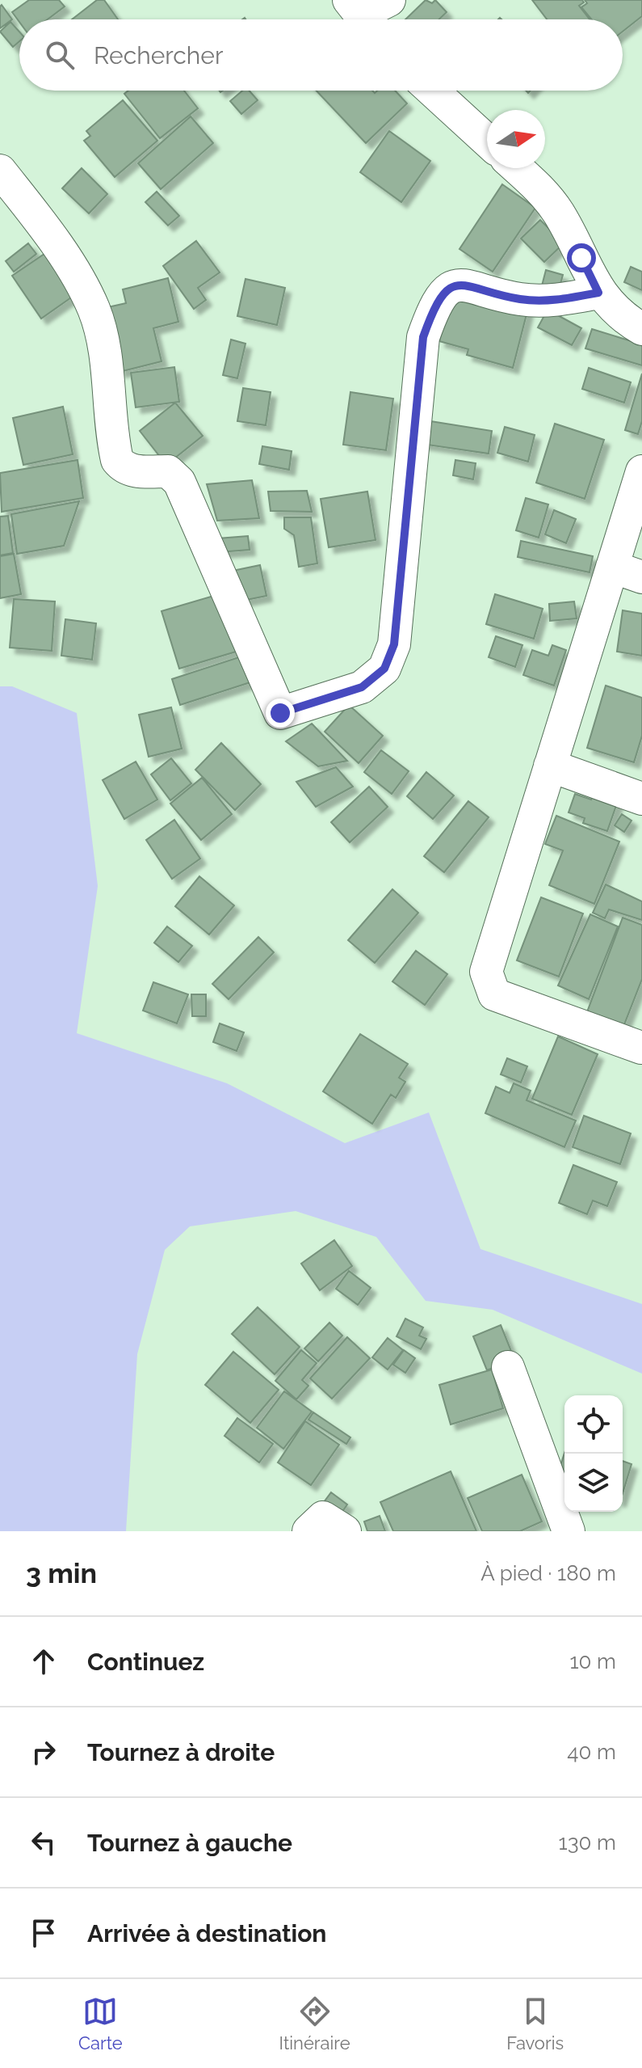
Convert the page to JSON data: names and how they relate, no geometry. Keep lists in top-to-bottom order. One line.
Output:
{"north":"right","page":{"search":"Rechercher","heading":["3 min","À pied · 180 m"],"list":[["Continuez","10 m"],["Tournez à droite","40 m"],["Tournez à gauche","130 m"],"Arrivée à destination"],"nav":["Carte","Itinéraire","Favoris"]}}
